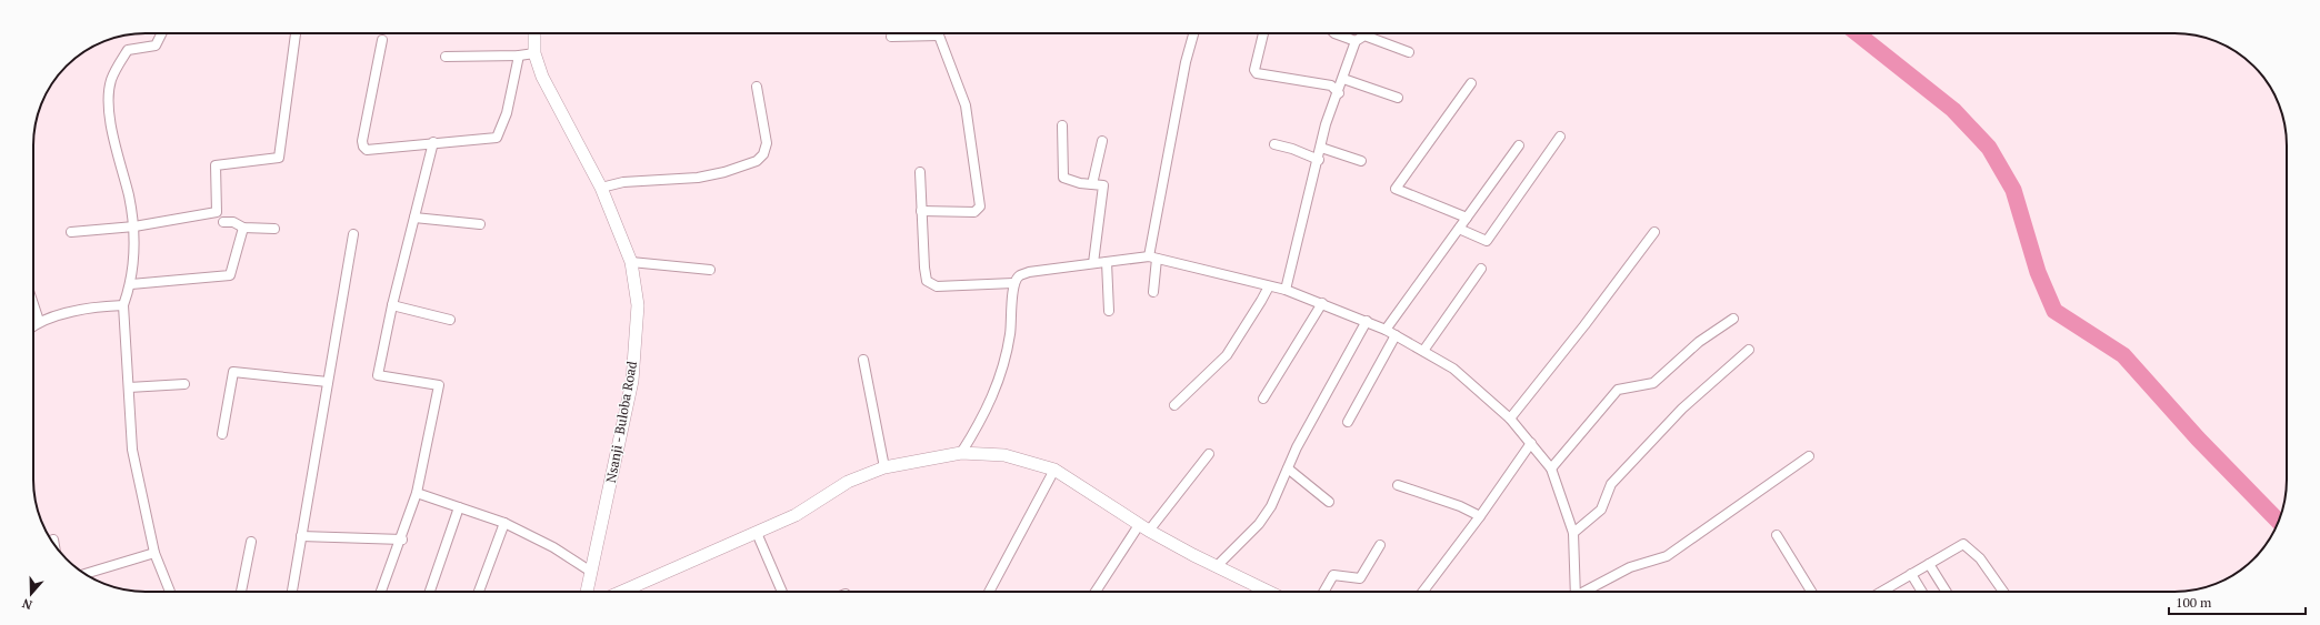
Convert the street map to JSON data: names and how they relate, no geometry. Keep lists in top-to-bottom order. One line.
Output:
{"streets":{"street":["Nsanji - Buloba Road"]},"scale_bar":"100 m","north":"bottom"}
